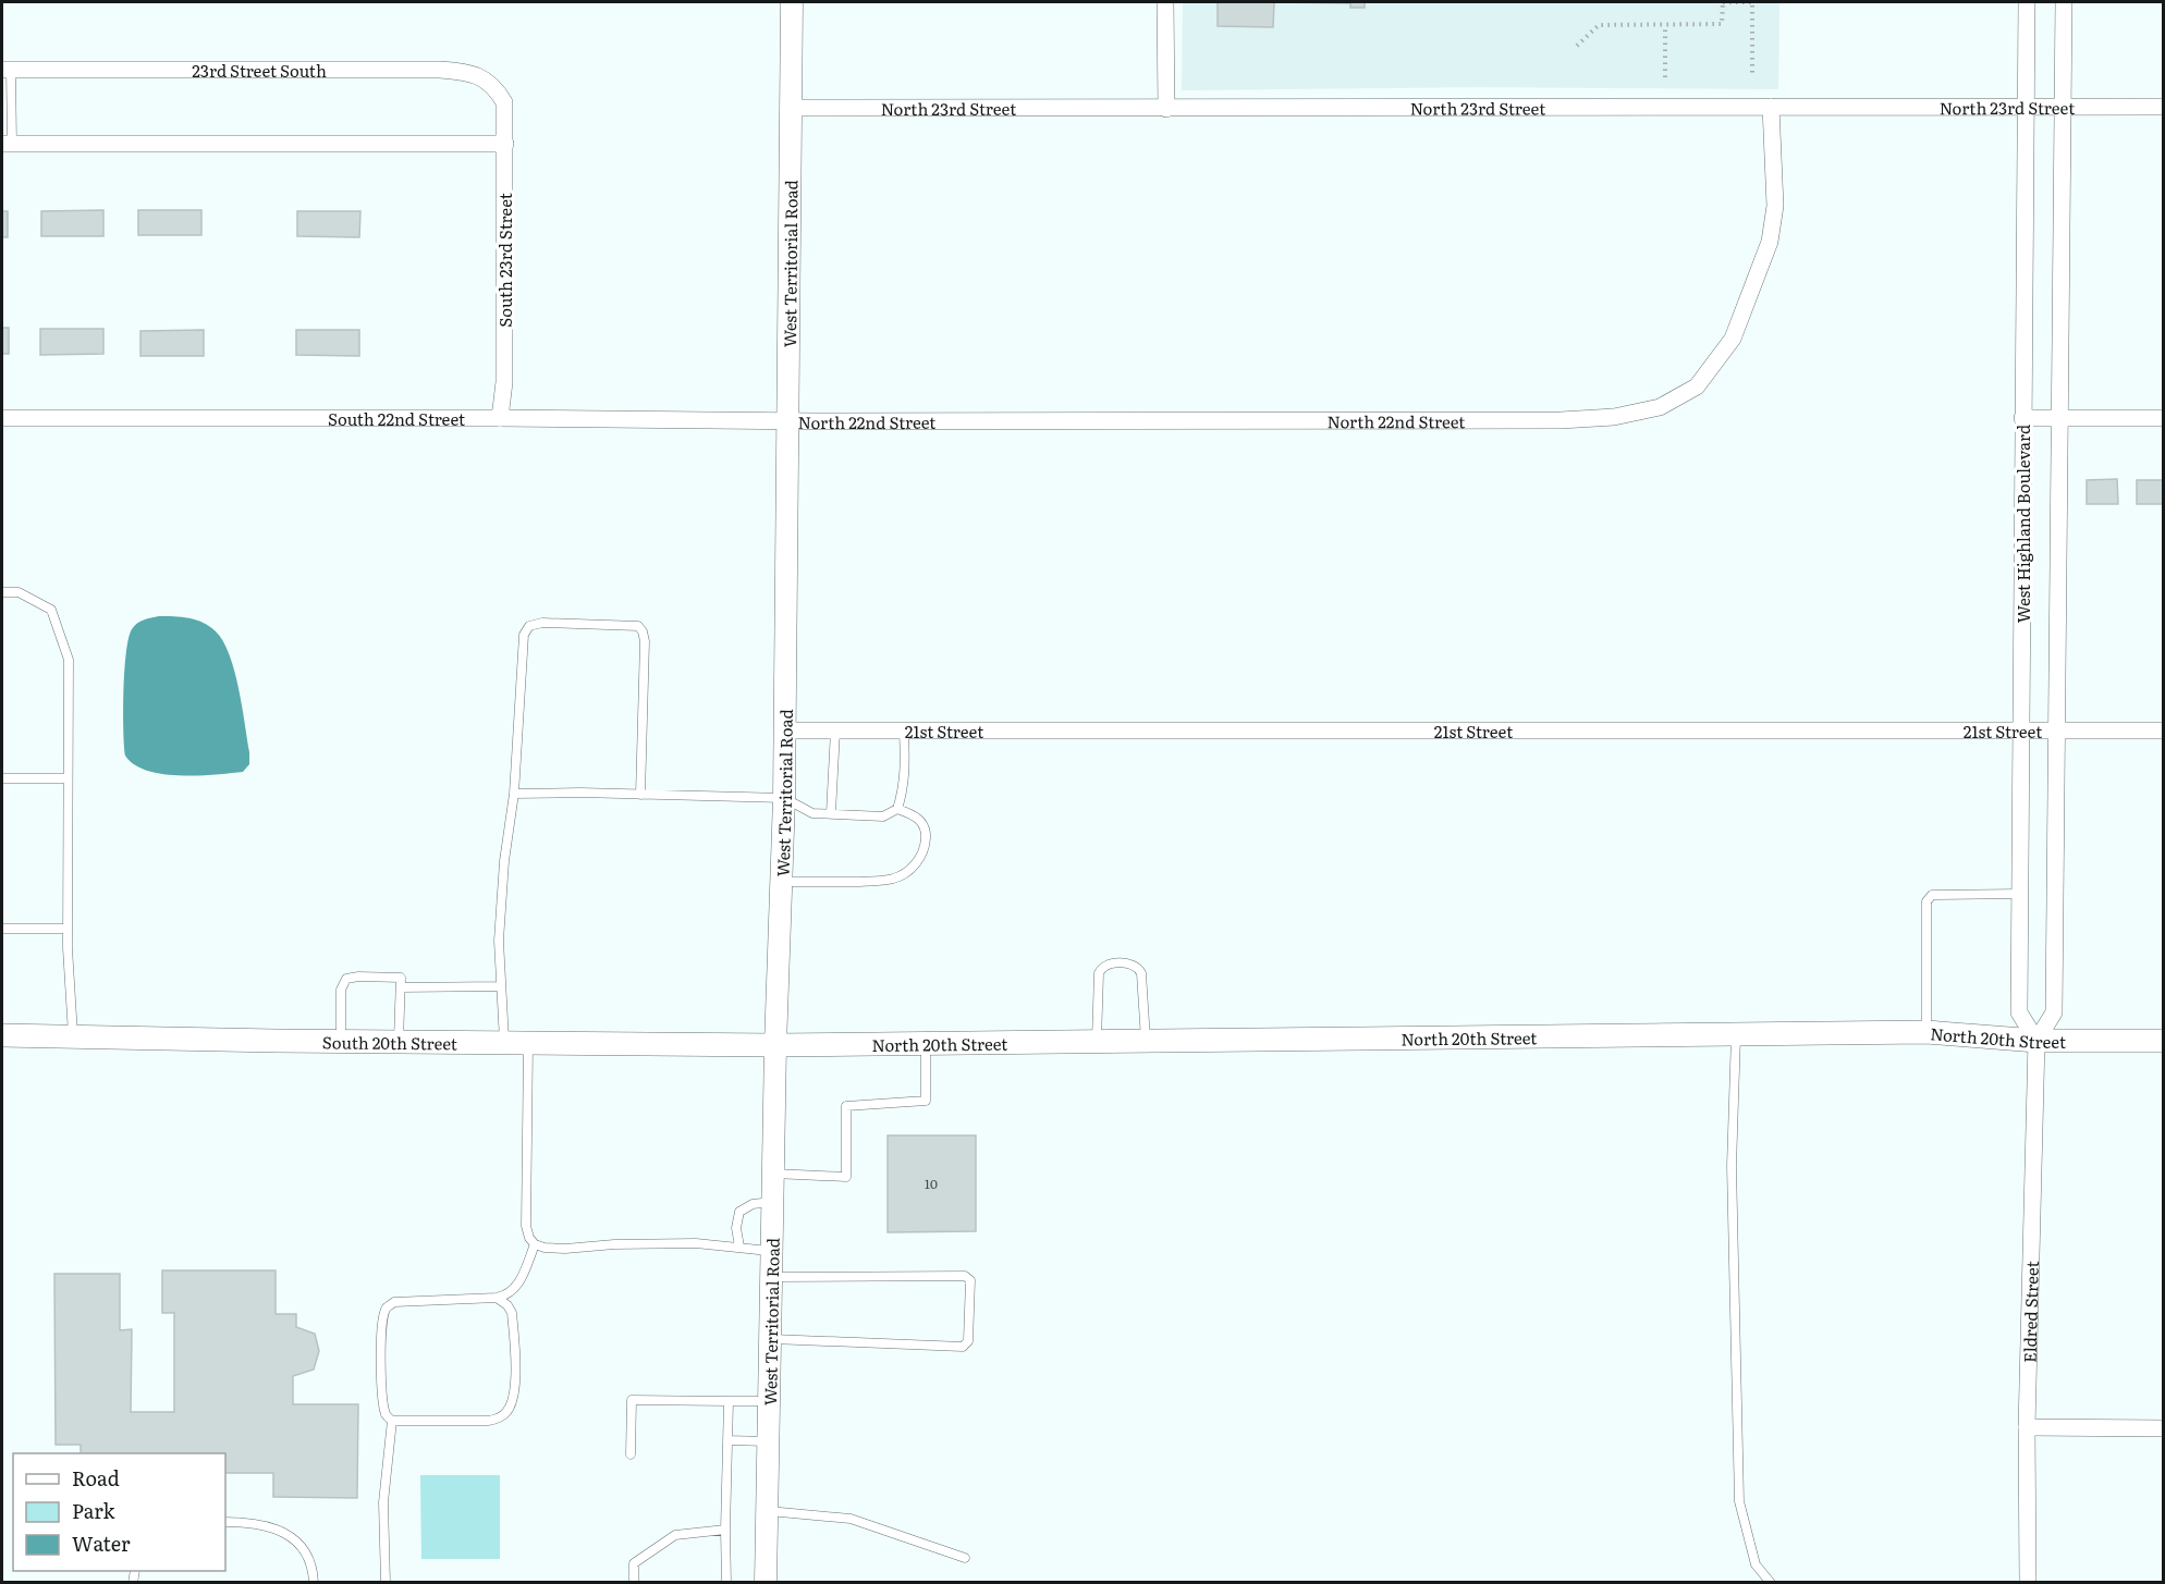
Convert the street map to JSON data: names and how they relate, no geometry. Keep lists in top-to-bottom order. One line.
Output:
{"streets":{"main road":["North 20th Street","South 20th Street"],"street":["23rd Street South","North 23rd Street","South 23rd Street","West Territorial Road","South 22nd Street","North 22nd Street","West Highland Boulevard","21st Street","Eldred Street"]},"crossings":[["23rd Street South","South 23rd Street"],["North 23rd Street","West Territorial Road"],["North 23rd Street","North 22nd Street"],["North 23rd Street","West Highland Boulevard"],["South 23rd Street","South 22nd Street"],["West Territorial Road","South 22nd Street"],["West Territorial Road","North 22nd Street"],["West Territorial Road","21st Street"],["West Territorial Road","North 20th Street"],["West Territorial Road","South 20th Street"],["South 22nd Street","North 22nd Street"],["West Highland Boulevard","21st Street"],["West Highland Boulevard","North 20th Street"],["West Highland Boulevard","Eldred Street"],["North 20th Street","South 20th Street"],["North 20th Street","Eldred Street"]],"house_numbers":["10"],"legend":["Road","Park","Water"]}
